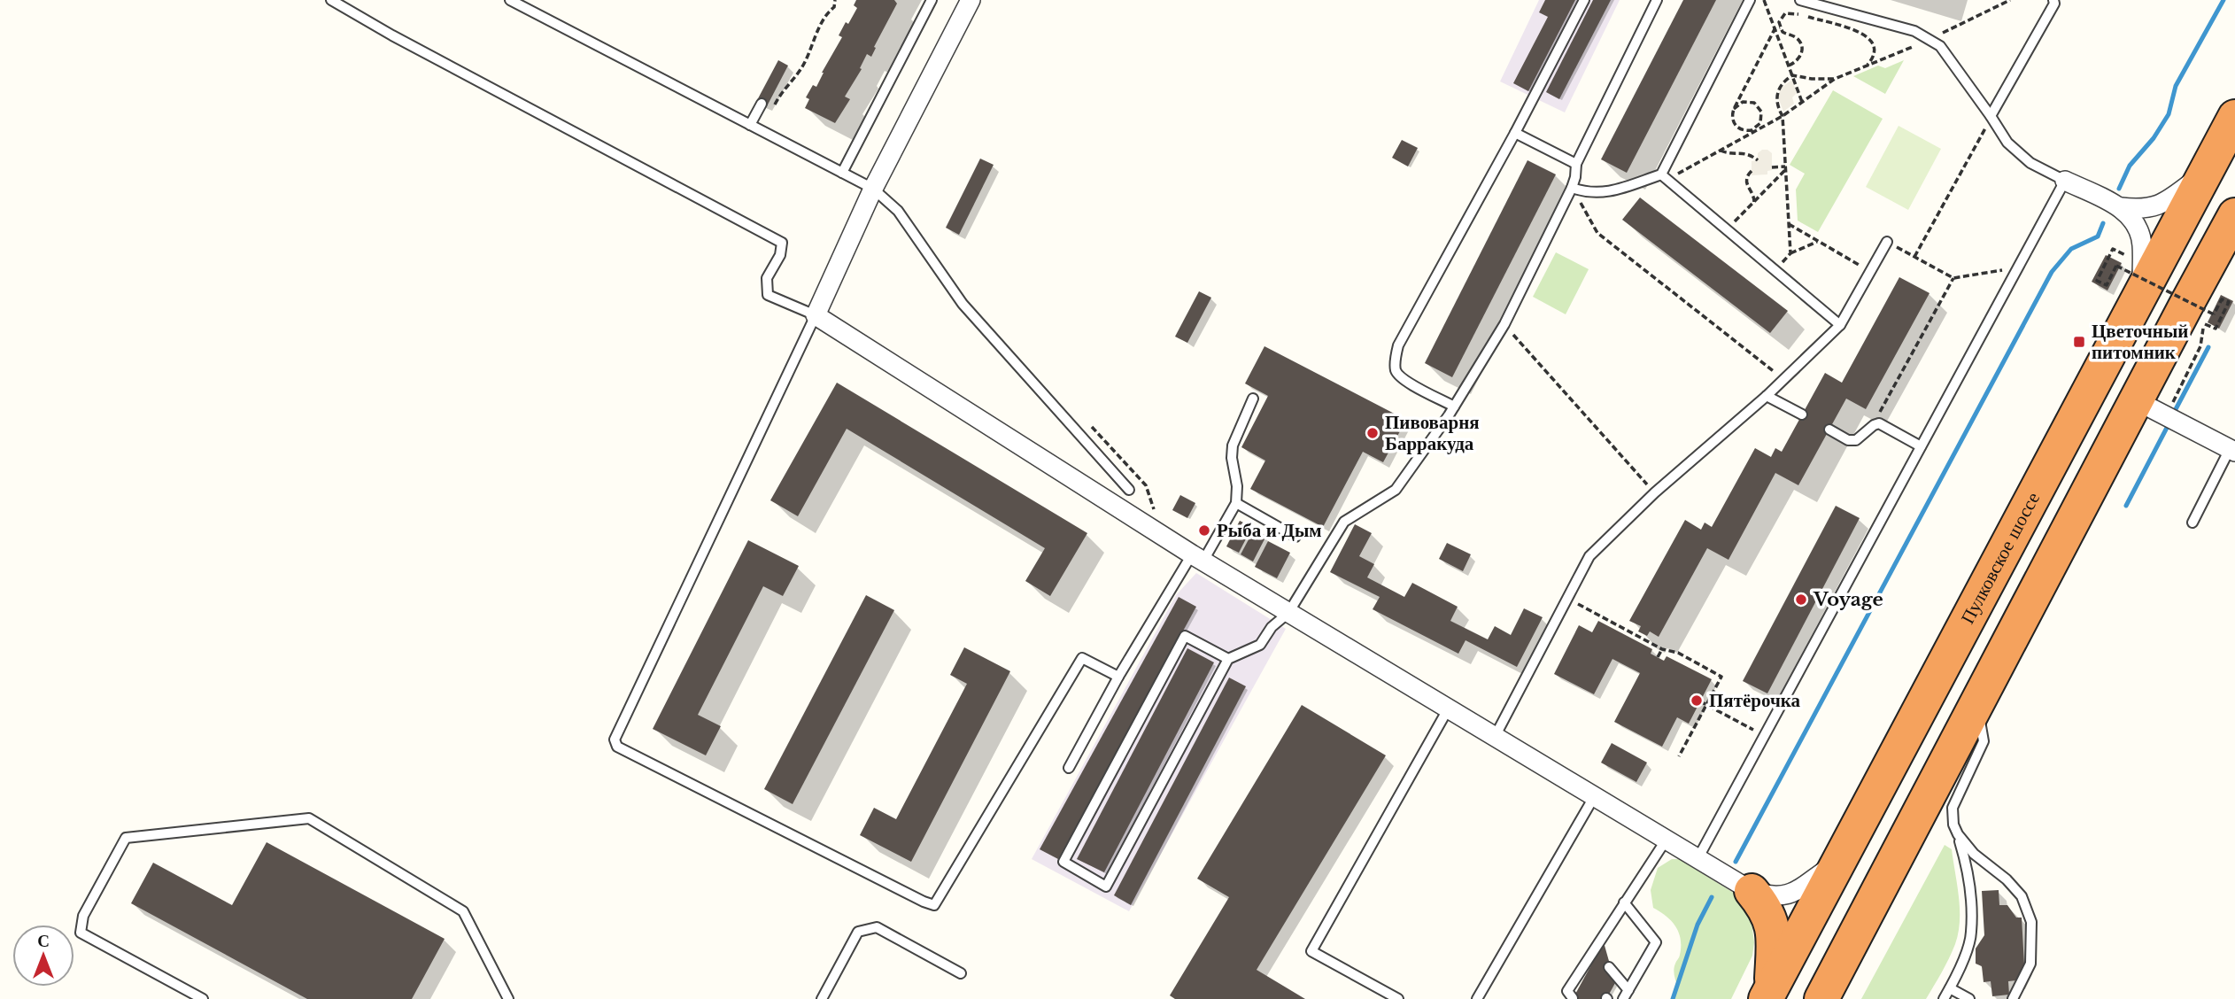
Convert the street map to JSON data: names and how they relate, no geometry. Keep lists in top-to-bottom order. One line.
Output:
{"streets":{"highway":["Пулковское шоссе"]},"places":{"transit":["Цветочный питомник"],"other":["Пивоварня Барракуда","Рыба и Дым","Voyage","Пятёрочка"]},"north":"top"}
